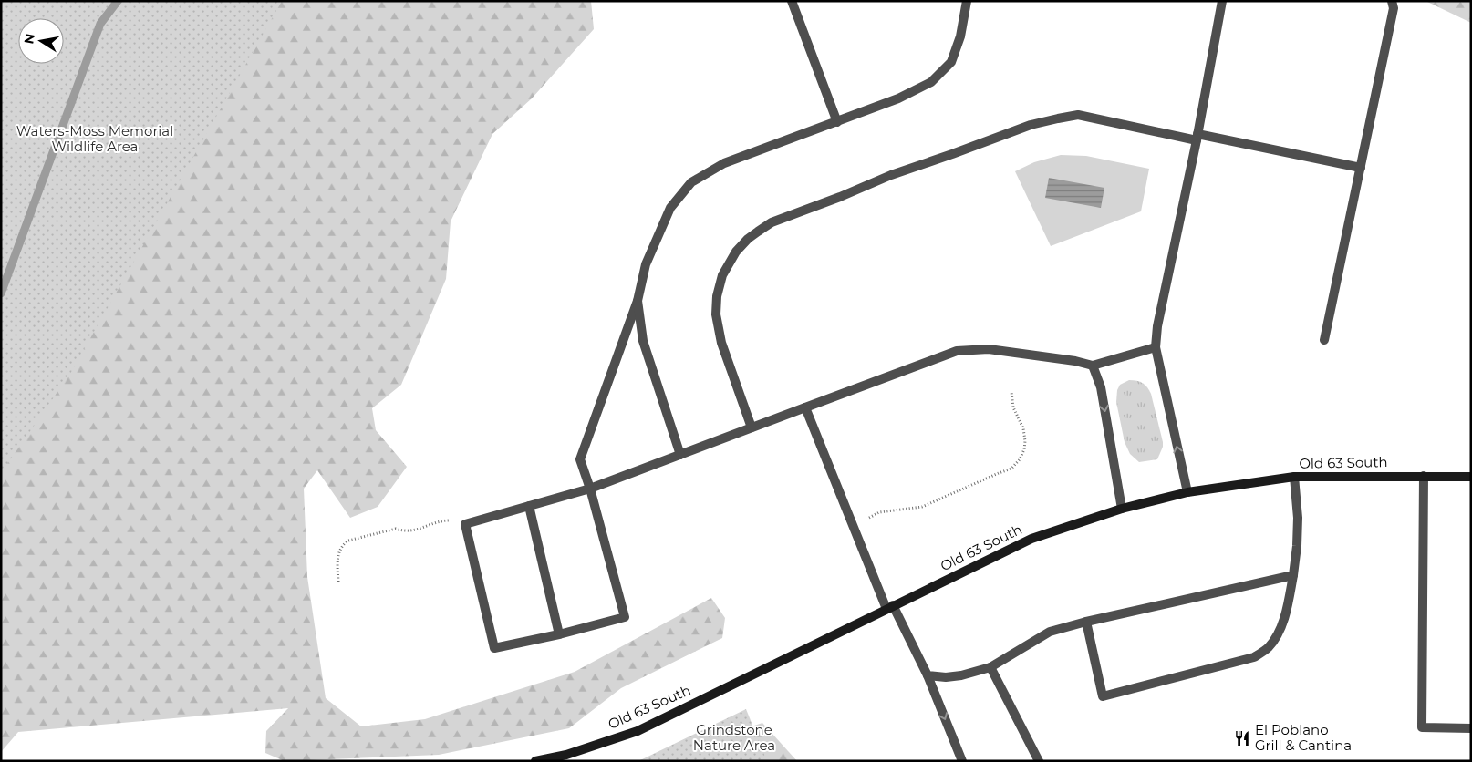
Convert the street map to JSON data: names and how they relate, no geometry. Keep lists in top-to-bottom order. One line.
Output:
{"streets":{"main road":["Old 63 South"]},"parks":["Waters-Moss Memorial Wildlife Area","Grindstone Nature Area"],"places":{"restaurant":["El Poblano Grill & Cantina"]},"north":"left"}
